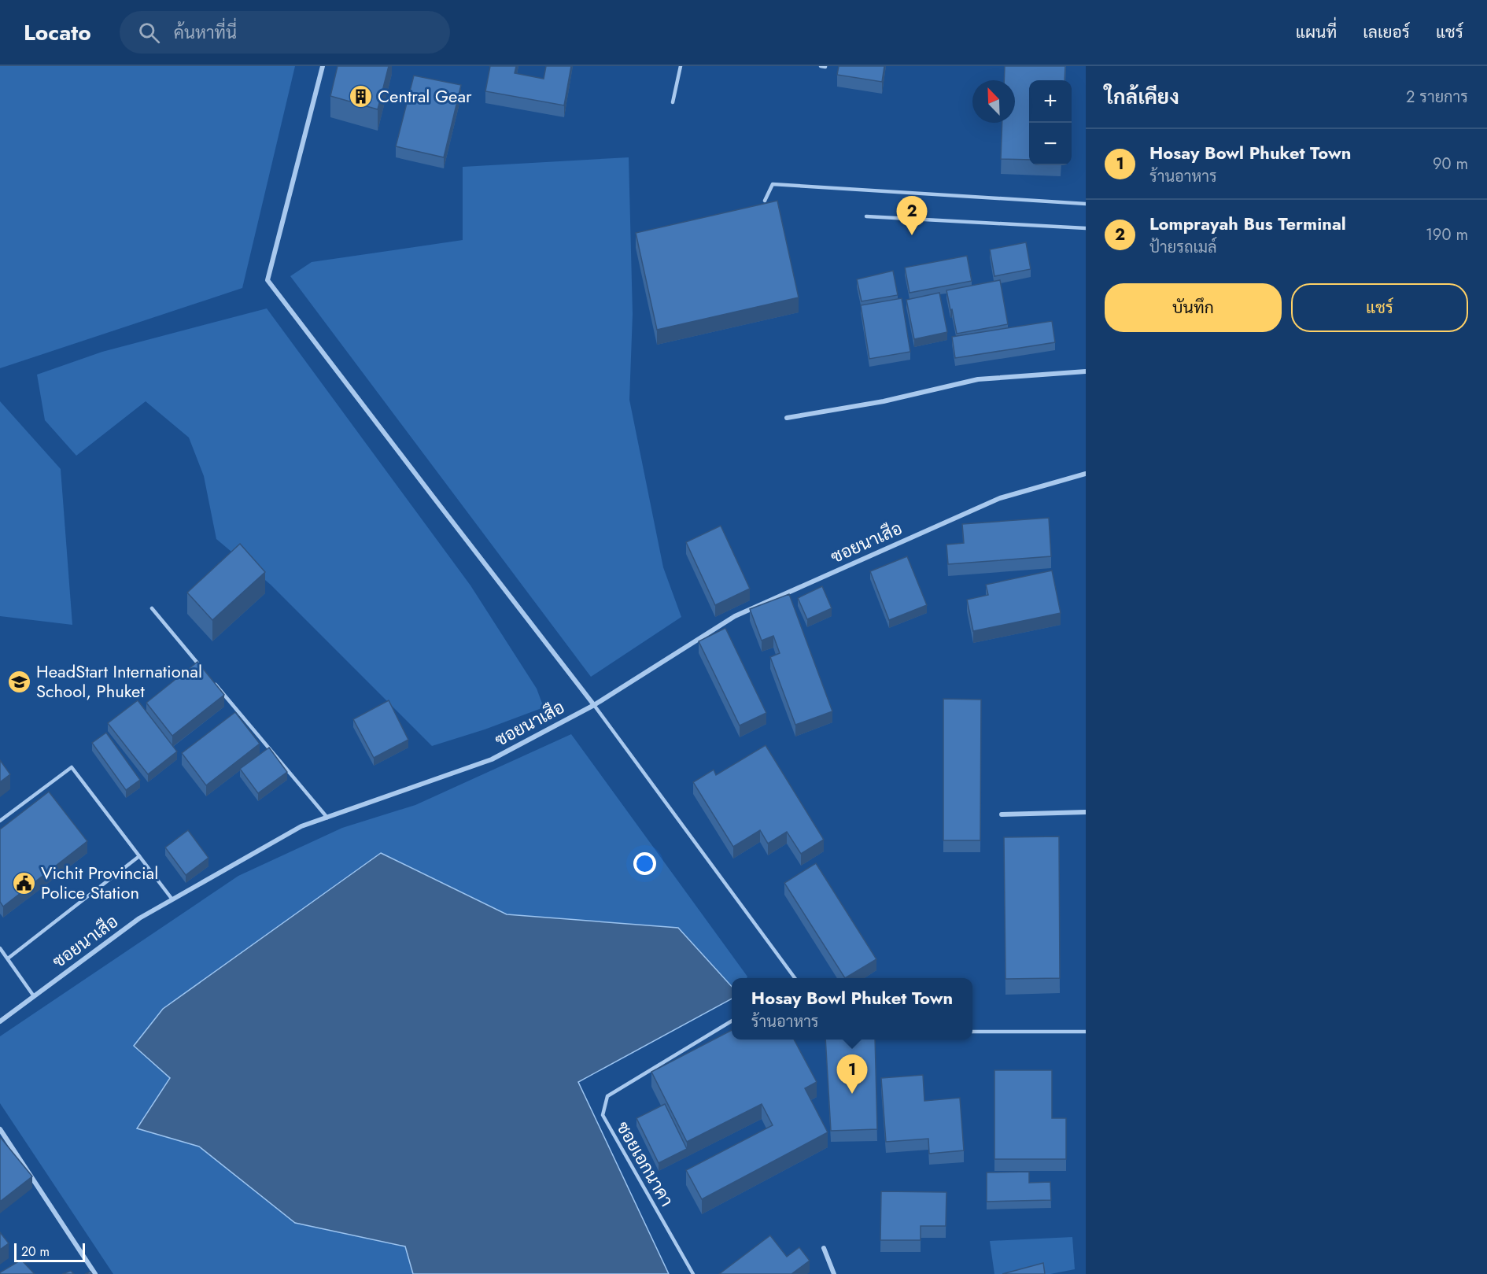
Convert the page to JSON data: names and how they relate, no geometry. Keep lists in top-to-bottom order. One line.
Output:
{"streets":{"street":["ซอยนาเสือ"],"lane":["ซอยเอกนาคา"]},"places":{"building":["Central Gear"],"school or university":["HeadStart International School, Phuket"],"public building":["Vichit Provincial Police Station"]},"scale_bar":"20 m","north":"top left","page":{"header":"Locato","search":"ค้นหาที่นี่","nav":["แผนที่","เลเยอร์","แชร์"],"heading":["ใกล้เคียง","2 รายการ"],"map_buttons":["+","−"],"list":[{"mark":"1","name":"Hosay Bowl Phuket Town","note":"ร้านอาหาร","value":"90 m"},{"mark":"2","name":"Lomprayah Bus Terminal","note":"ป้ายรถเมล์","value":"190 m"}],"pins":["2","1"],"buttons":["บันทึก","แชร์"],"popup":["Hosay Bowl Phuket Town","ร้านอาหาร"],"scale":"20 m"}}
